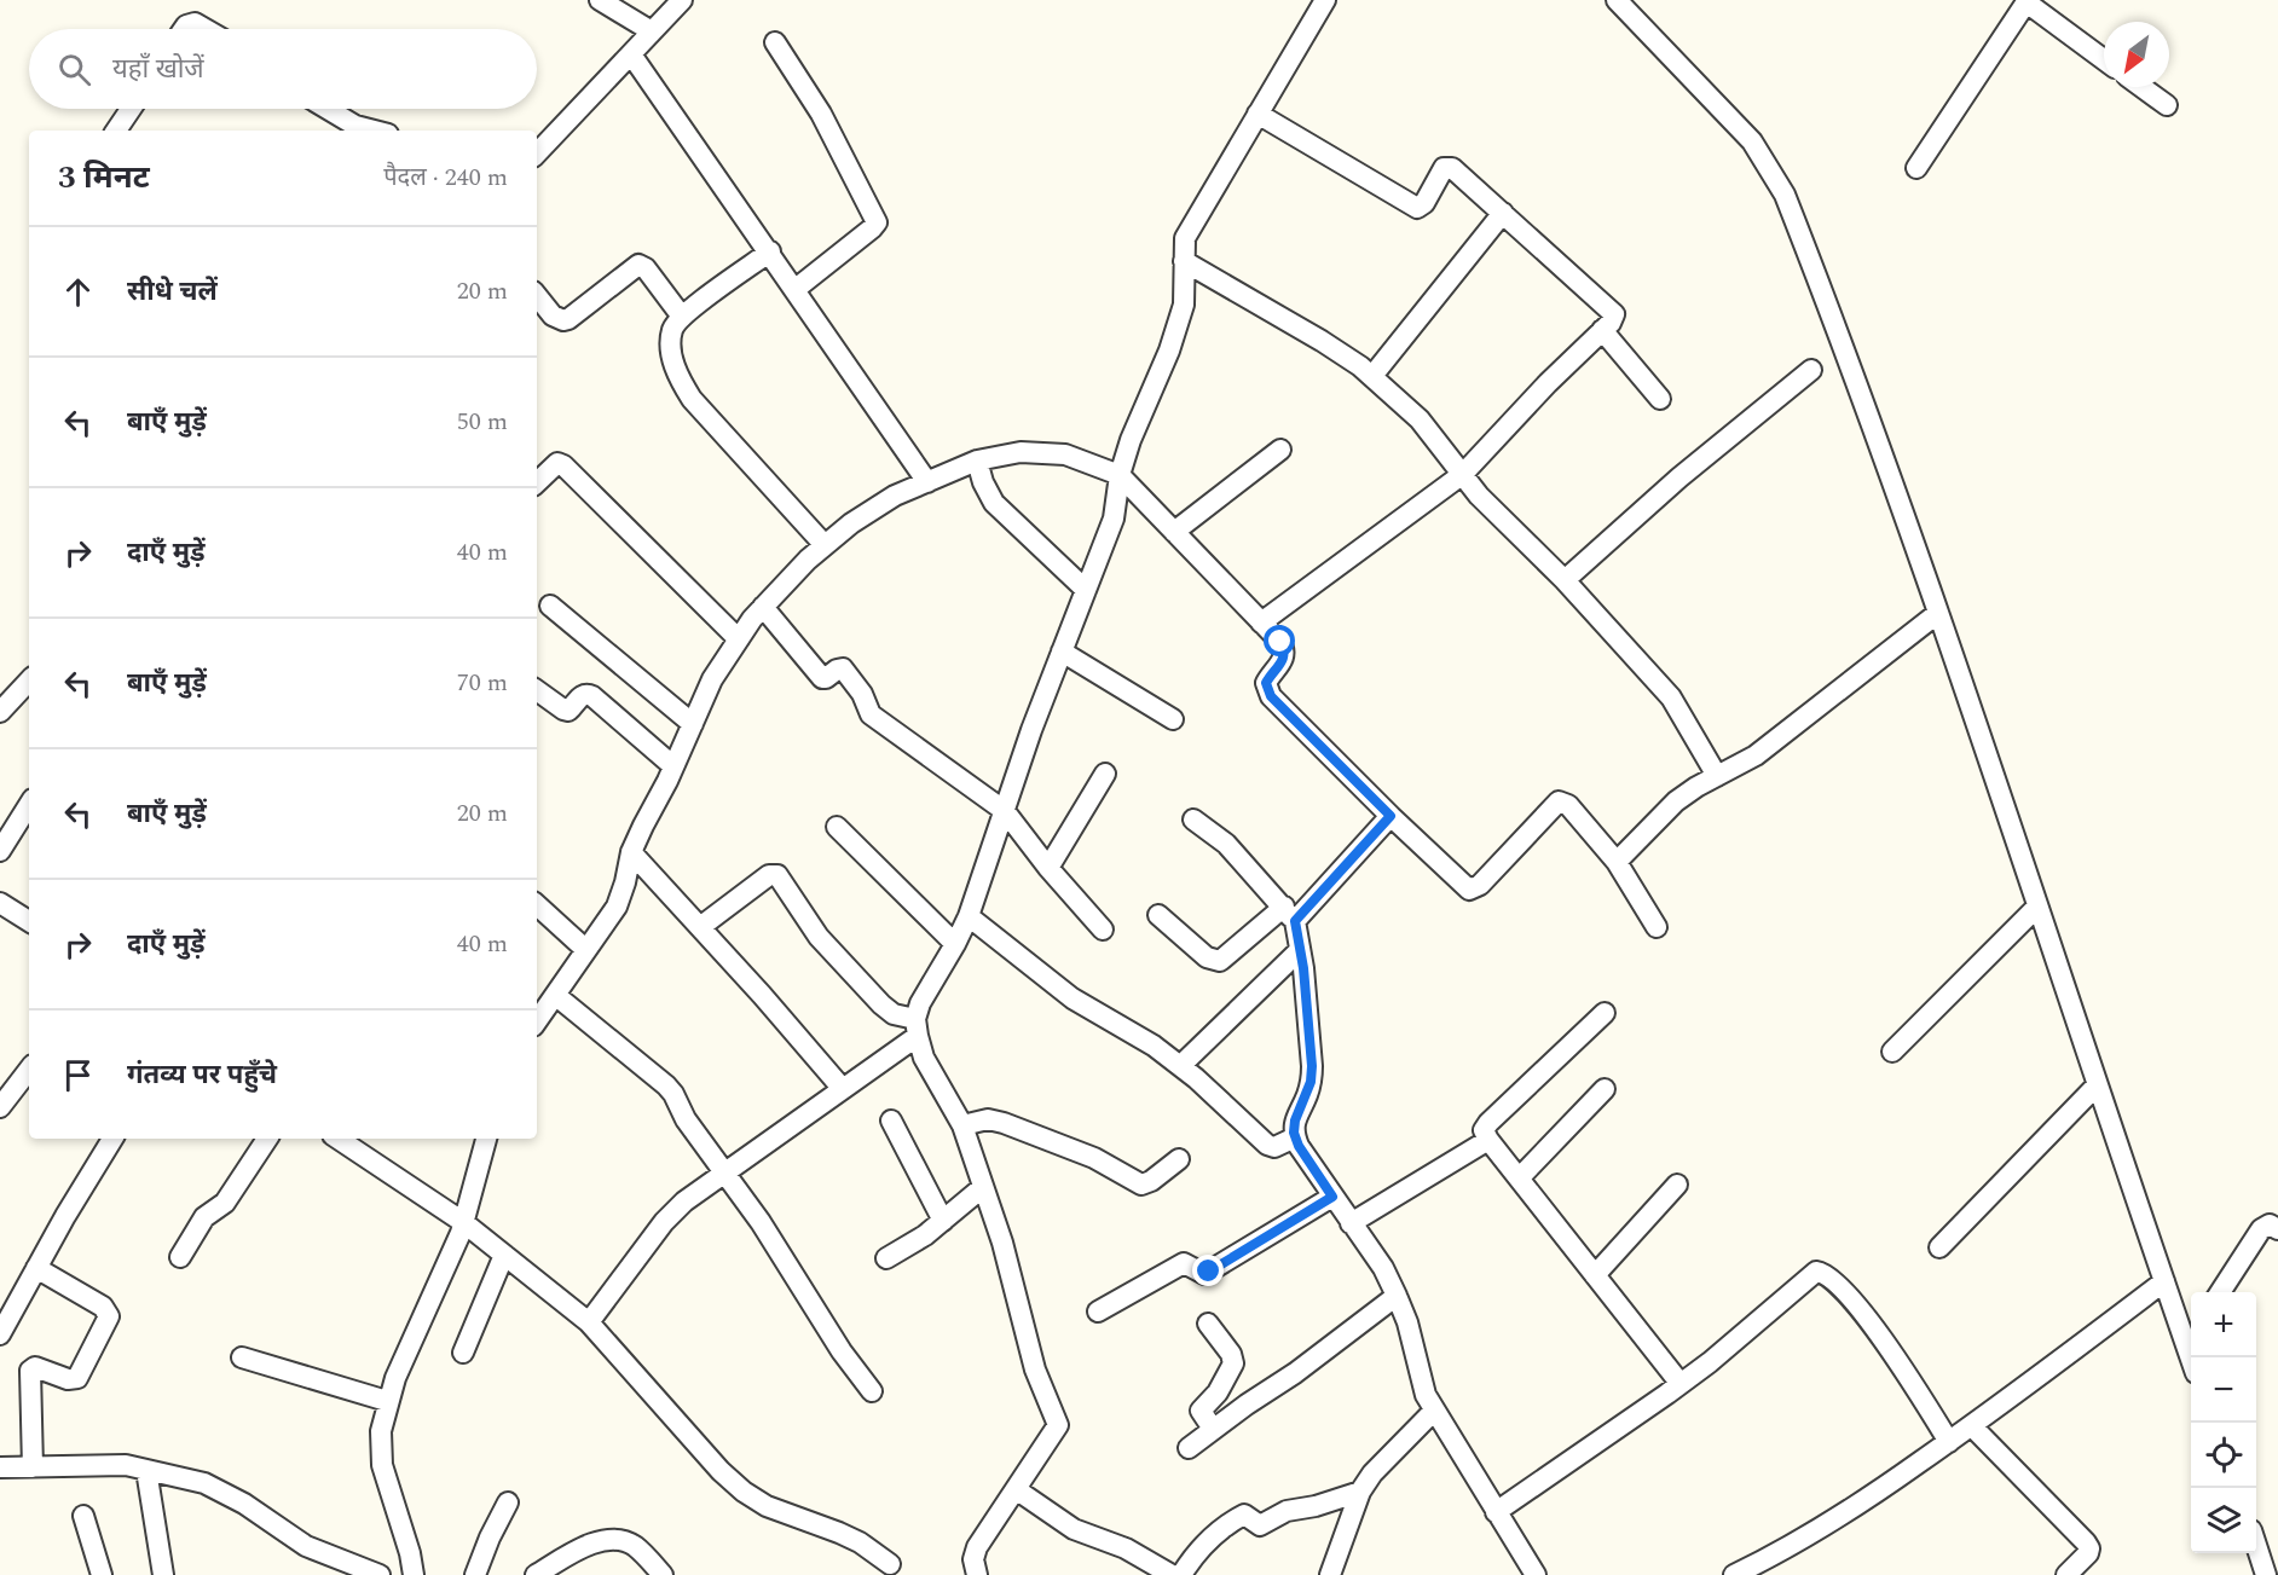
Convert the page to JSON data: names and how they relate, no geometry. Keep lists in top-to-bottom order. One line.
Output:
{"north":"bottom left","page":{"search":"यहाँ खोजें","heading":["3 मिनट","पैदल · 240 m"],"list":[["सीधे चलें","20 m"],["बाएँ मुड़ें","50 m"],["दाएँ मुड़ें","40 m"],["बाएँ मुड़ें","70 m"],["बाएँ मुड़ें","20 m"],["दाएँ मुड़ें","40 m"],"गंतव्य पर पहुँचे"],"map_buttons":["+","−"]}}
